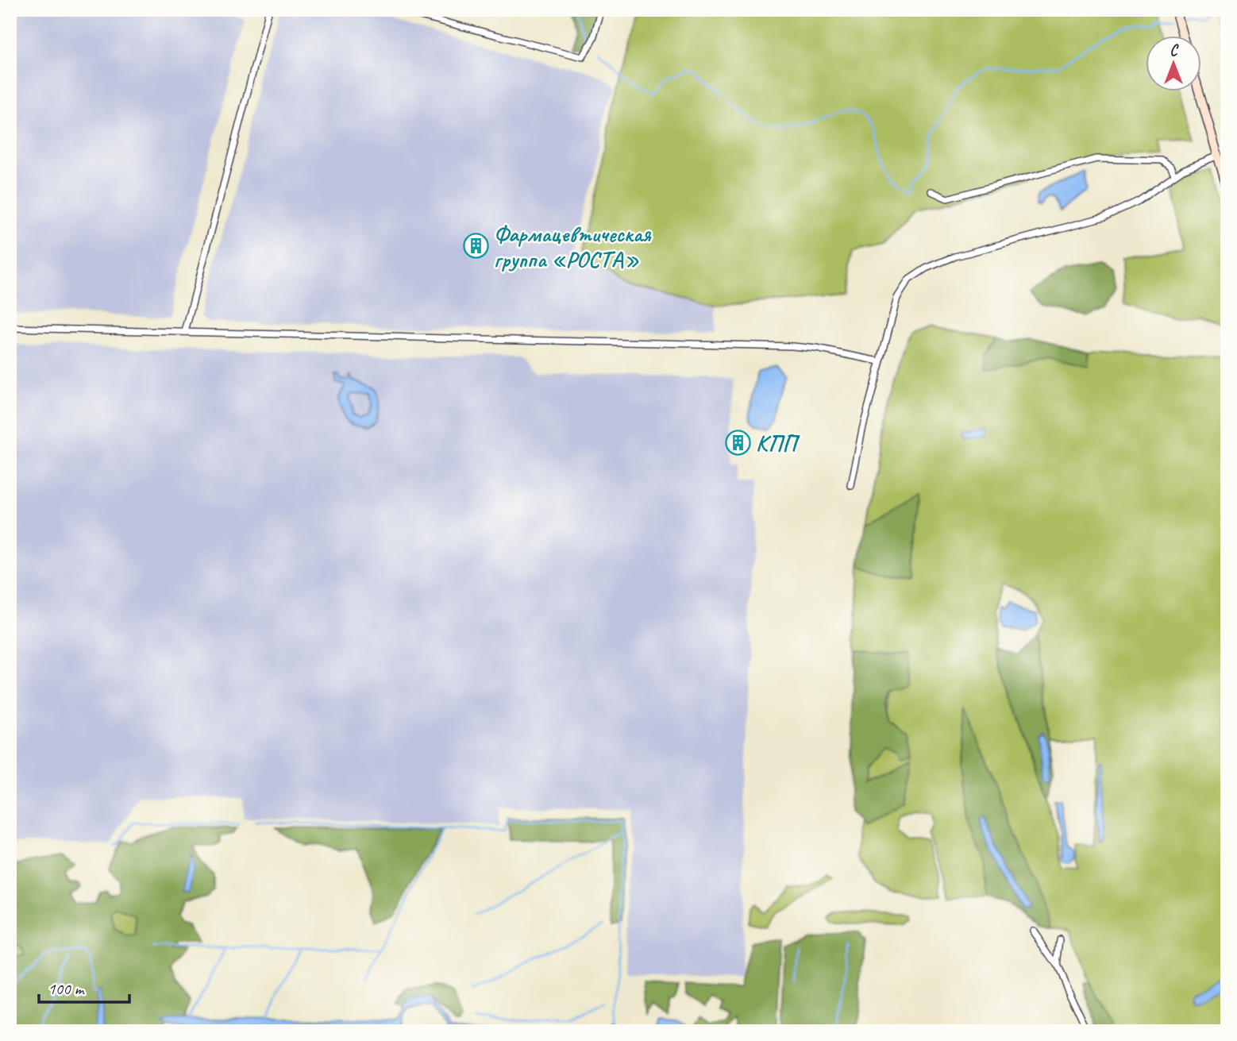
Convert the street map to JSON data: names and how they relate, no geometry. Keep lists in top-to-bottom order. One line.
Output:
{"places":{"building":["Фармацевтическая группа «РОСТА»","КПП"]},"scale_bar":"100 m","north":"top"}
